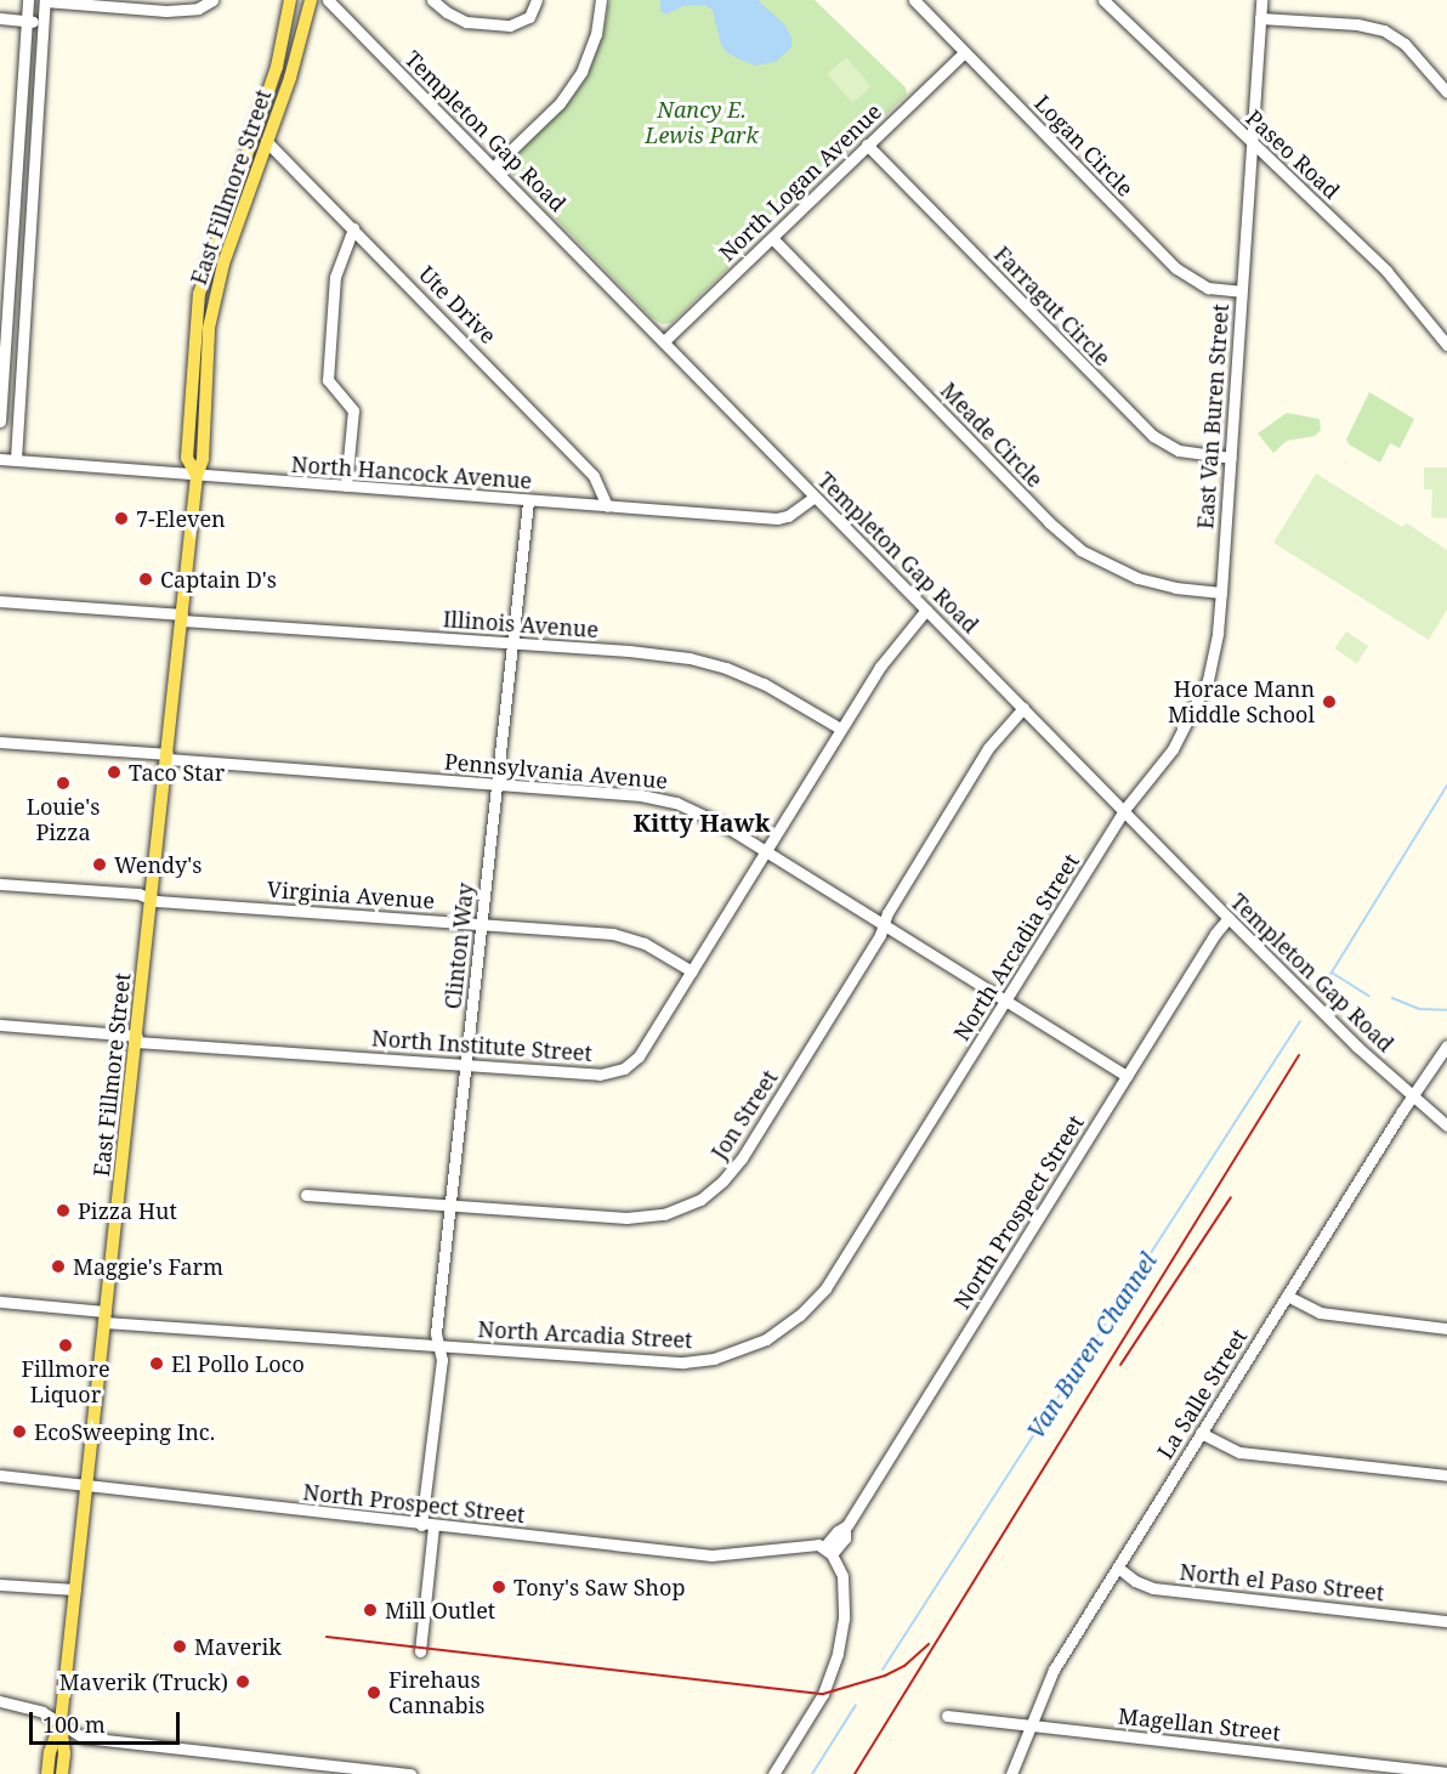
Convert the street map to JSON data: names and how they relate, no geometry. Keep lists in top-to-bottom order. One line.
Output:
{"streets":{"main road":["East Fillmore Street"],"street":["Templeton Gap Road","Logan Circle","Paseo Road","North Logan Avenue","Ute Drive","Farragut Circle","East Van Buren Street","Meade Circle","North Hancock Avenue","Illinois Avenue","Pennsylvania Avenue","Virginia Avenue","Clinton Way","North Arcadia Street","North Institute Street","Jon Street","North Prospect Street","La Salle Street","North el Paso Street","Magellan Street"]},"crossings":[["Templeton Gap Road","North Logan Avenue"],["Templeton Gap Road","East Van Buren Street"],["Templeton Gap Road","North Hancock Avenue"],["Templeton Gap Road","North Arcadia Street"],["Templeton Gap Road","North Institute Street"],["Templeton Gap Road","Jon Street"],["Templeton Gap Road","North Prospect Street"],["Templeton Gap Road","La Salle Street"],["Logan Circle","North Logan Avenue"],["Logan Circle","East Van Buren Street"],["Paseo Road","East Van Buren Street"],["North Logan Avenue","Farragut Circle"],["North Logan Avenue","Meade Circle"],["East Fillmore Street","Ute Drive"],["East Fillmore Street","North Hancock Avenue"],["East Fillmore Street","Illinois Avenue"],["East Fillmore Street","Pennsylvania Avenue"],["East Fillmore Street","Virginia Avenue"],["East Fillmore Street","North Arcadia Street"],["East Fillmore Street","North Institute Street"],["East Fillmore Street","North Prospect Street"],["Ute Drive","North Hancock Avenue"],["Farragut Circle","East Van Buren Street"],["East Van Buren Street","Meade Circle"],["East Van Buren Street","North Arcadia Street"],["North Hancock Avenue","Clinton Way"],["Illinois Avenue","Clinton Way"],["Illinois Avenue","North Institute Street"],["Pennsylvania Avenue","Clinton Way"],["Pennsylvania Avenue","North Arcadia Street"],["Pennsylvania Avenue","North Institute Street"],["Pennsylvania Avenue","Jon Street"],["Pennsylvania Avenue","North Prospect Street"],["Virginia Avenue","Clinton Way"],["Virginia Avenue","North Institute Street"],["Clinton Way","North Arcadia Street"],["Clinton Way","North Institute Street"],["Clinton Way","Jon Street"],["Clinton Way","North Prospect Street"],["La Salle Street","North el Paso Street"],["La Salle Street","Magellan Street"]],"districts":["Kitty Hawk"],"water":["Van Buren Channel"],"parks":["Nancy E. Lewis Park"],"places":["7-Eleven","Captain D's","Horace Mann Middle School","Taco Star","Louie's Pizza","Wendy's","Pizza Hut","Maggie's Farm","Fillmore Liquor","El Pollo Loco","EcoSweeping Inc.","Tony's Saw Shop","Mill Outlet","Maverik","Maverik (Truck)","Firehaus Cannabis"],"scale_bar":"100 m"}
